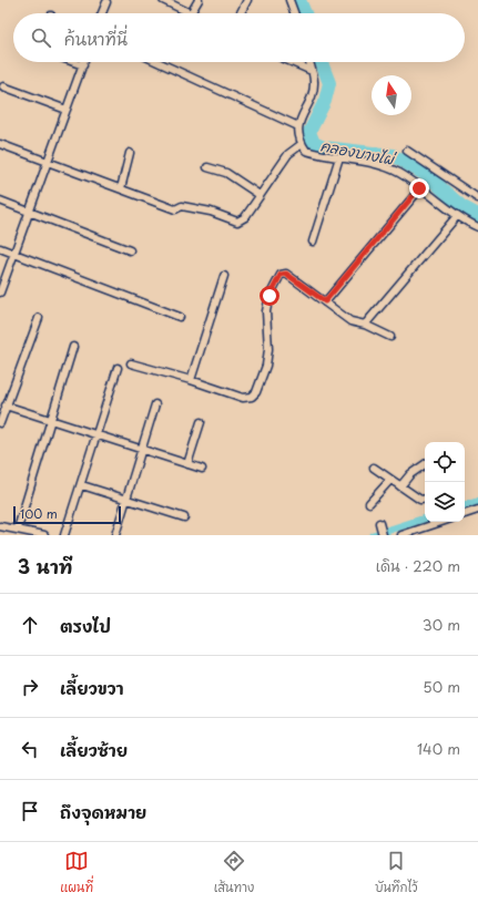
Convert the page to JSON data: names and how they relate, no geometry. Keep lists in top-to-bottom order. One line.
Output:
{"water":["คลองบางไผ่"],"scale_bar":"100 m","north":"top","page":{"search":"ค้นหาที่นี่","scale":"100 m","heading":["3 นาที","เดิน · 220 m"],"list":[["ตรงไป","30 m"],["เลี้ยวขวา","50 m"],["เลี้ยวซ้าย","140 m"],"ถึงจุดหมาย"],"nav":["แผนที่","เส้นทาง","บันทึกไว้"]}}
